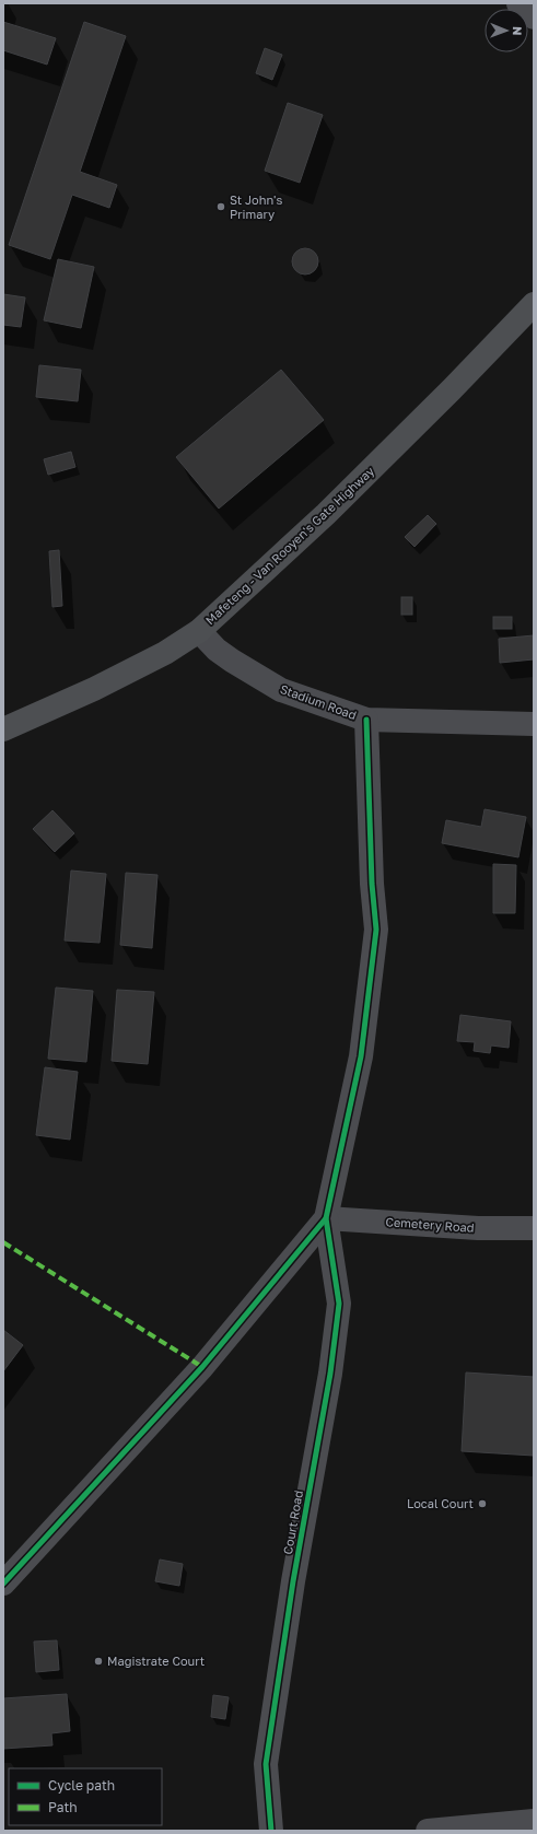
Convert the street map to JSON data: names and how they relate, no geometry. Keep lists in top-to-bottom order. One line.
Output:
{"streets":{"main road":["Mafeteng - Van Rooyen's Gate Highway"],"street":["Stadium Road","Cemetery Road","Court Road"]},"crossings":[["Mafeteng - Van Rooyen's Gate Highway","Stadium Road"],["Cemetery Road","Court Road"]],"places":["St John's Primary","Local Court","Magistrate Court"],"legend":["Cycle path","Path"],"north":"right"}
